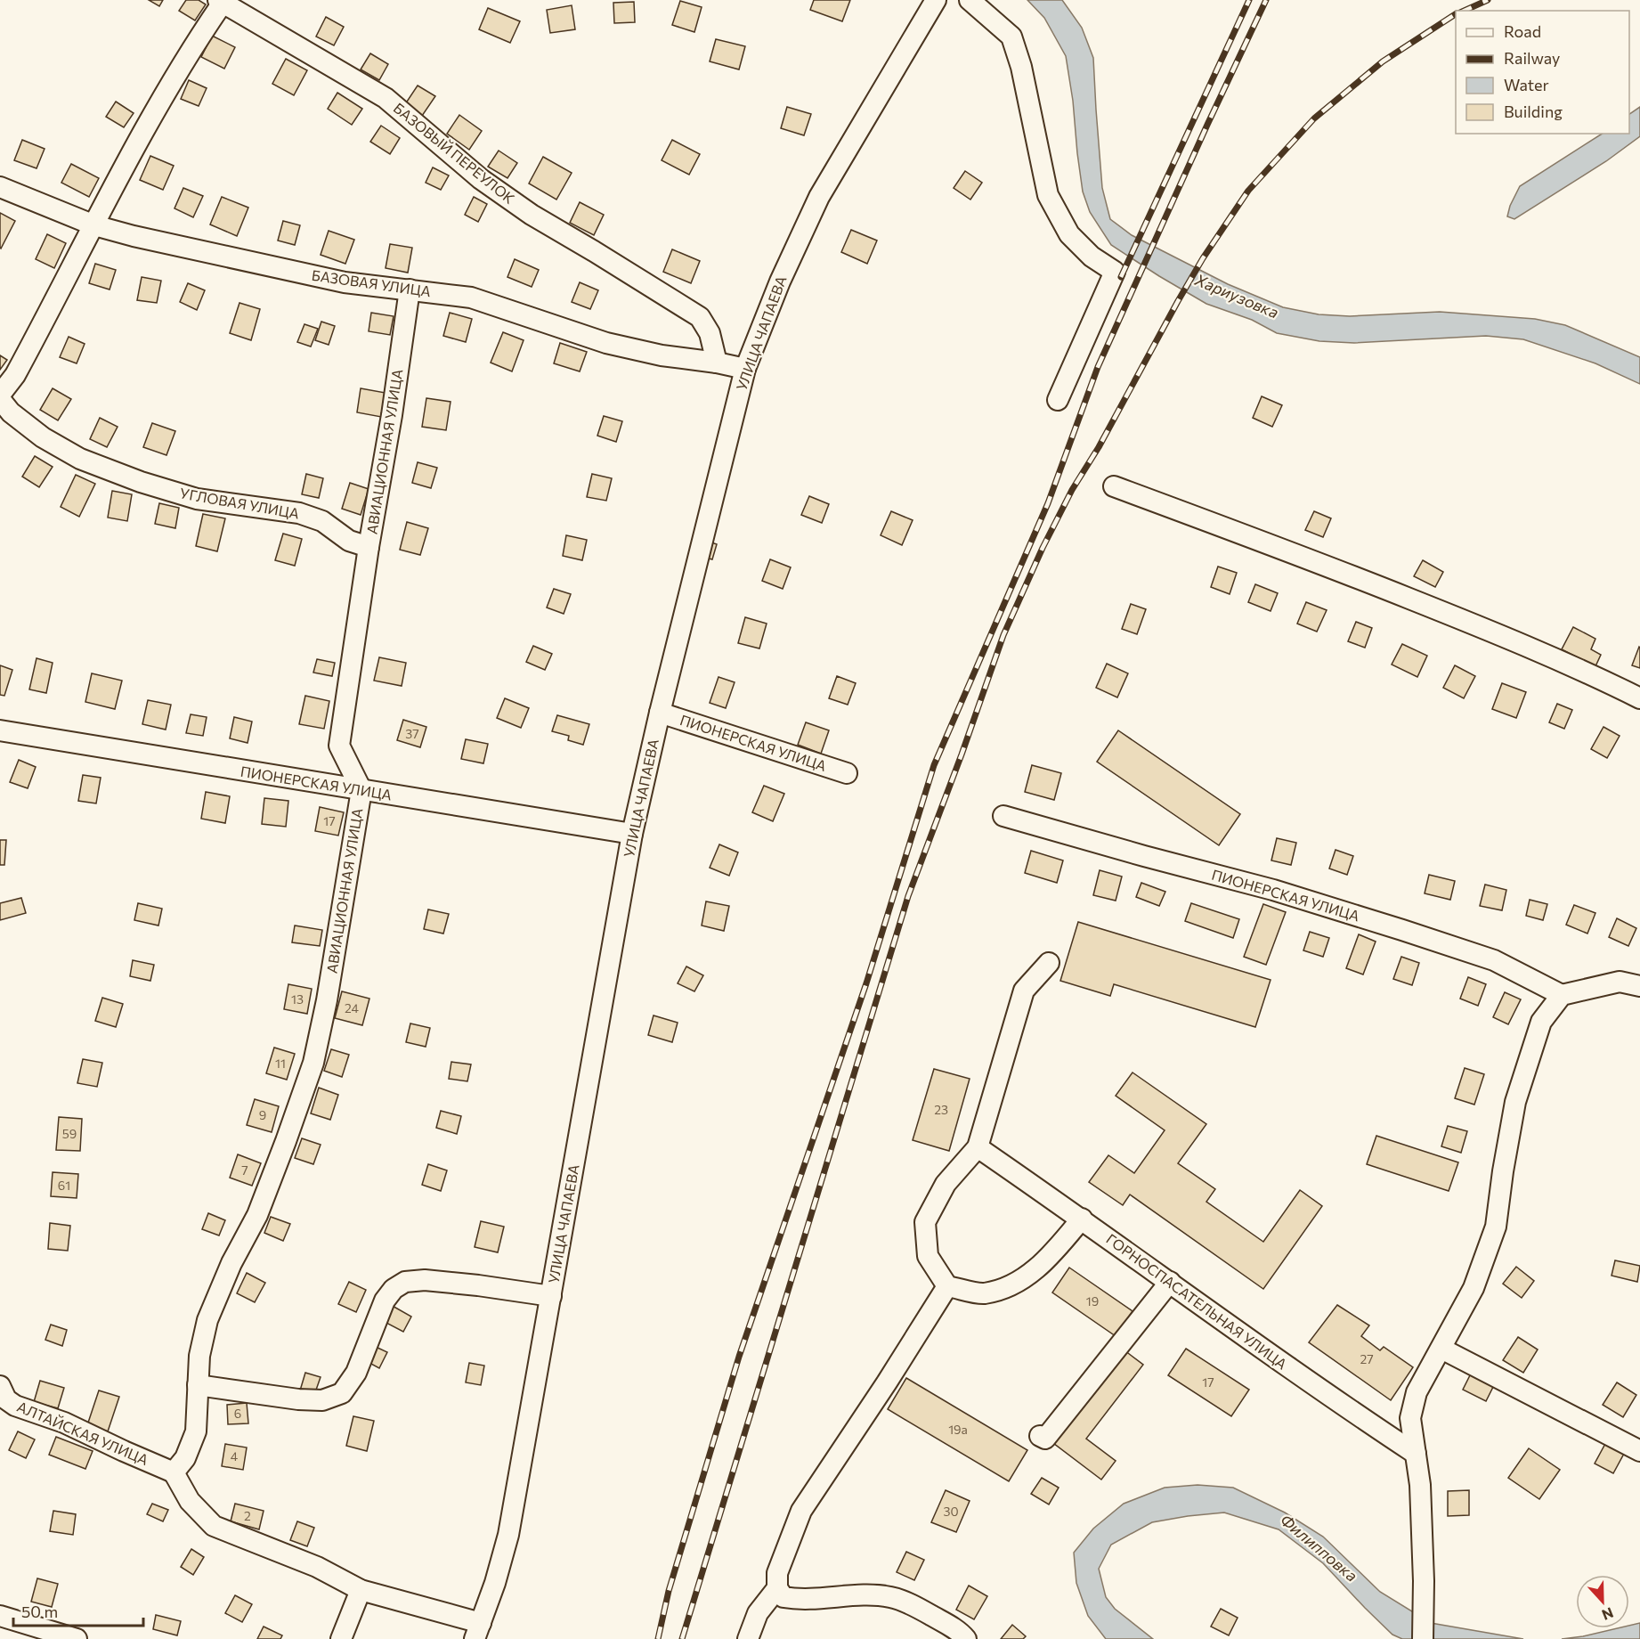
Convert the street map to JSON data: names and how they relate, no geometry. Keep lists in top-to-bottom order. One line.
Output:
{"streets":{"street":["БАЗОВЫЙ ПЕРЕУЛОК","БАЗОВАЯ УЛИЦА","УЛИЦА ЧАПАЕВА","АВИАЦИОННАЯ УЛИЦА","УГЛОВАЯ УЛИЦА","ПИОНЕРСКАЯ УЛИЦА","ГОРНОСПАСАТЕЛЬНАЯ УЛИЦА","АЛТАЙСКАЯ УЛИЦА"]},"crossings":[["БАЗОВЫЙ ПЕРЕУЛОК","БАЗОВАЯ УЛИЦА"],["БАЗОВАЯ УЛИЦА","УЛИЦА ЧАПАЕВА"],["БАЗОВАЯ УЛИЦА","АВИАЦИОННАЯ УЛИЦА"],["УЛИЦА ЧАПАЕВА","ПИОНЕРСКАЯ УЛИЦА"],["АВИАЦИОННАЯ УЛИЦА","УГЛОВАЯ УЛИЦА"],["АВИАЦИОННАЯ УЛИЦА","ПИОНЕРСКАЯ УЛИЦА"],["АВИАЦИОННАЯ УЛИЦА","АЛТАЙСКАЯ УЛИЦА"]],"water":["Хариузовка","Филипповка"],"house_numbers":["37","17","13","24","11","23","9","59","7","61","19","27","17","6","19а","4","30","2"],"legend":["Road","Railway","Water","Building"],"scale_bar":"50 m","north":"bottom"}
